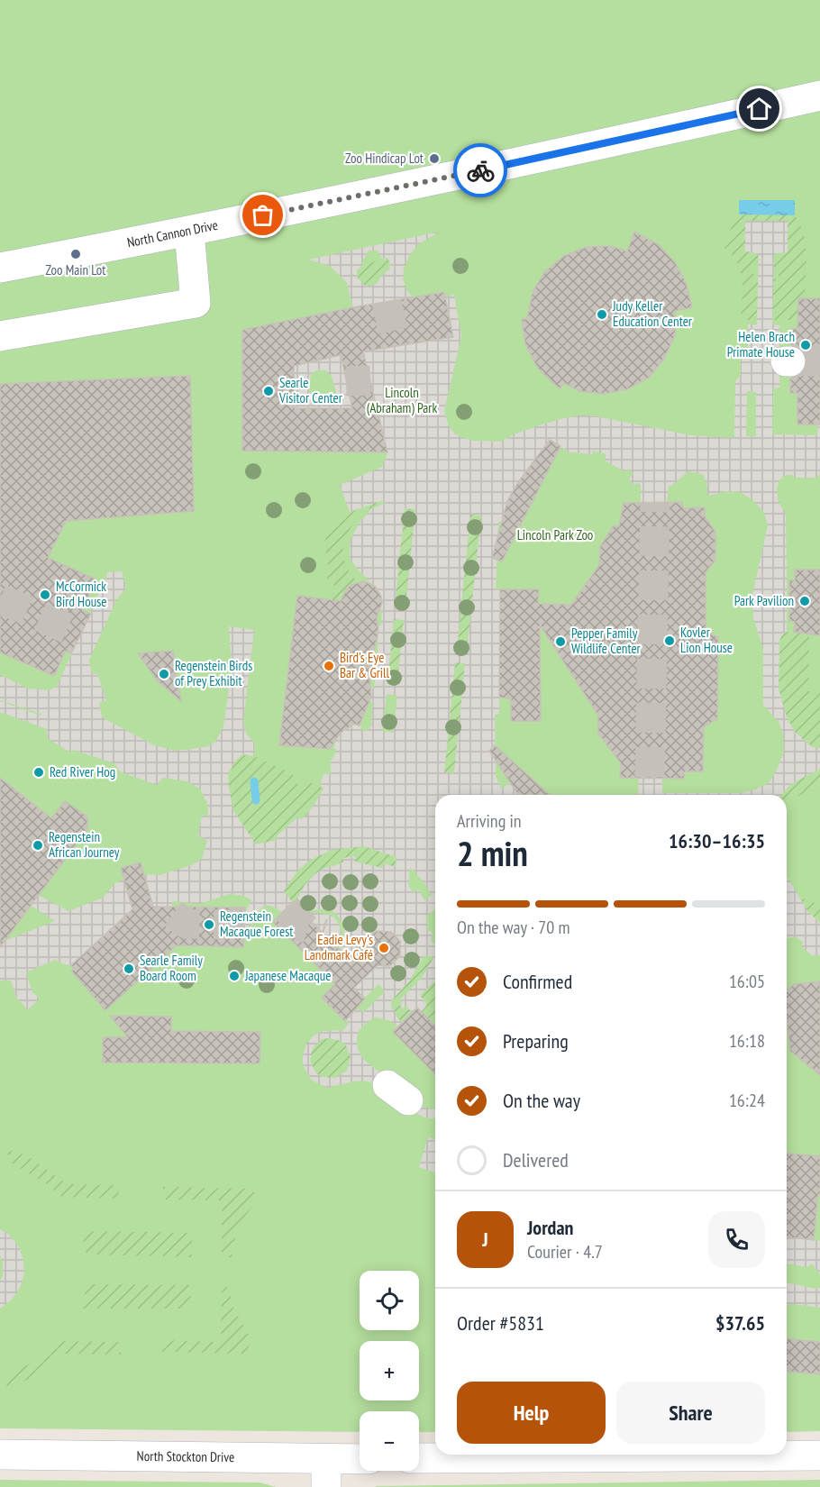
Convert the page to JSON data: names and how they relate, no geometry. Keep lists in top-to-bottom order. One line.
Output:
{"streets":{"street":["North Cannon Drive","North Stockton Drive"]},"parks":["Lincoln (Abraham) Park","Lincoln Park Zoo"],"places":["Zoo Hindicap Lot","Zoo Main Lot","Judy Keller Education Center","Helen Brach Primate House","Searle Visitor Center","McCormick Bird House","Park Pavilion","Kovler Lion House","Pepper Family Wildlife Center","Bird's Eye Bar & Grill","Regenstein Birds of Prey Exhibit","Red River Hog","Regenstein African Journey","Regenstein Macaque Forest","Eadie Levy's Landmark Café","Searle Family Board Room","Japanese Macaque"],"page":{"heading":["2 min","Arriving in","16:30–16:35"],"panel":["Jordan","Courier · 4.7","Order #5831","$37.65"],"bar":"On the way · 70 m","list":[["Confirmed","16:05"],["Preparing","16:18"],["On the way","16:24"],"Delivered"],"round":"J","map_buttons":["+","−"],"buttons":["Help","Share"]}}
